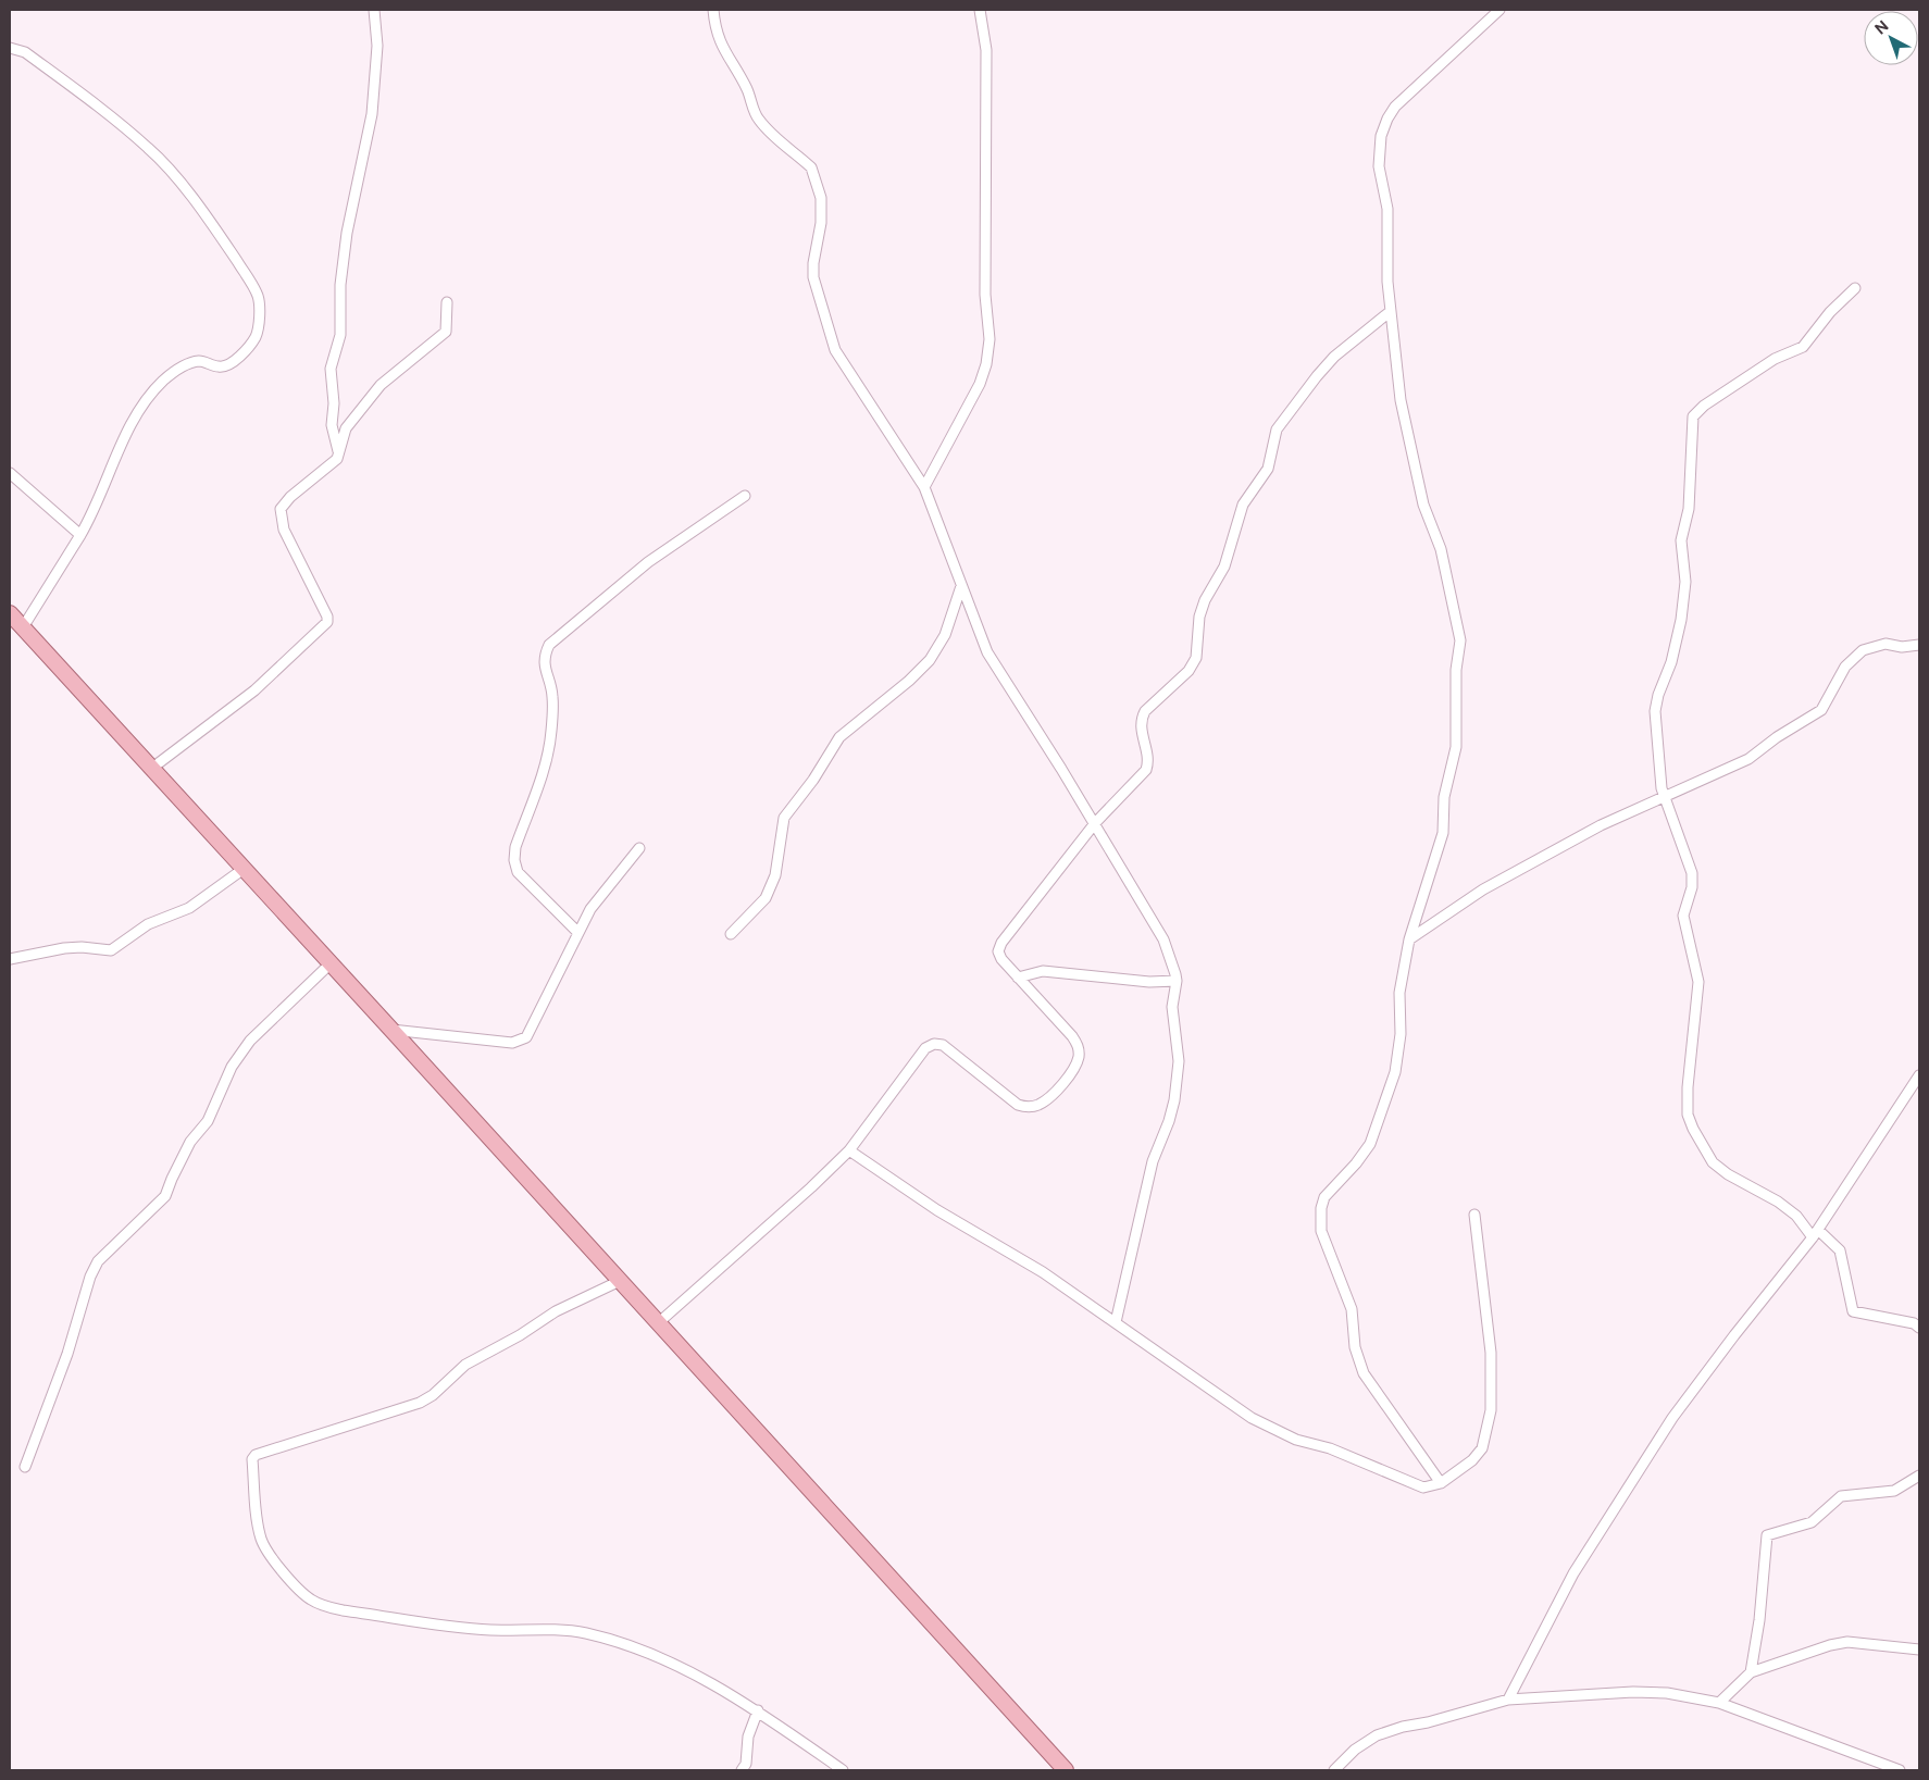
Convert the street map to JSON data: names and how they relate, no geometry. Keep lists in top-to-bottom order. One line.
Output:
{"north":"top left"}
